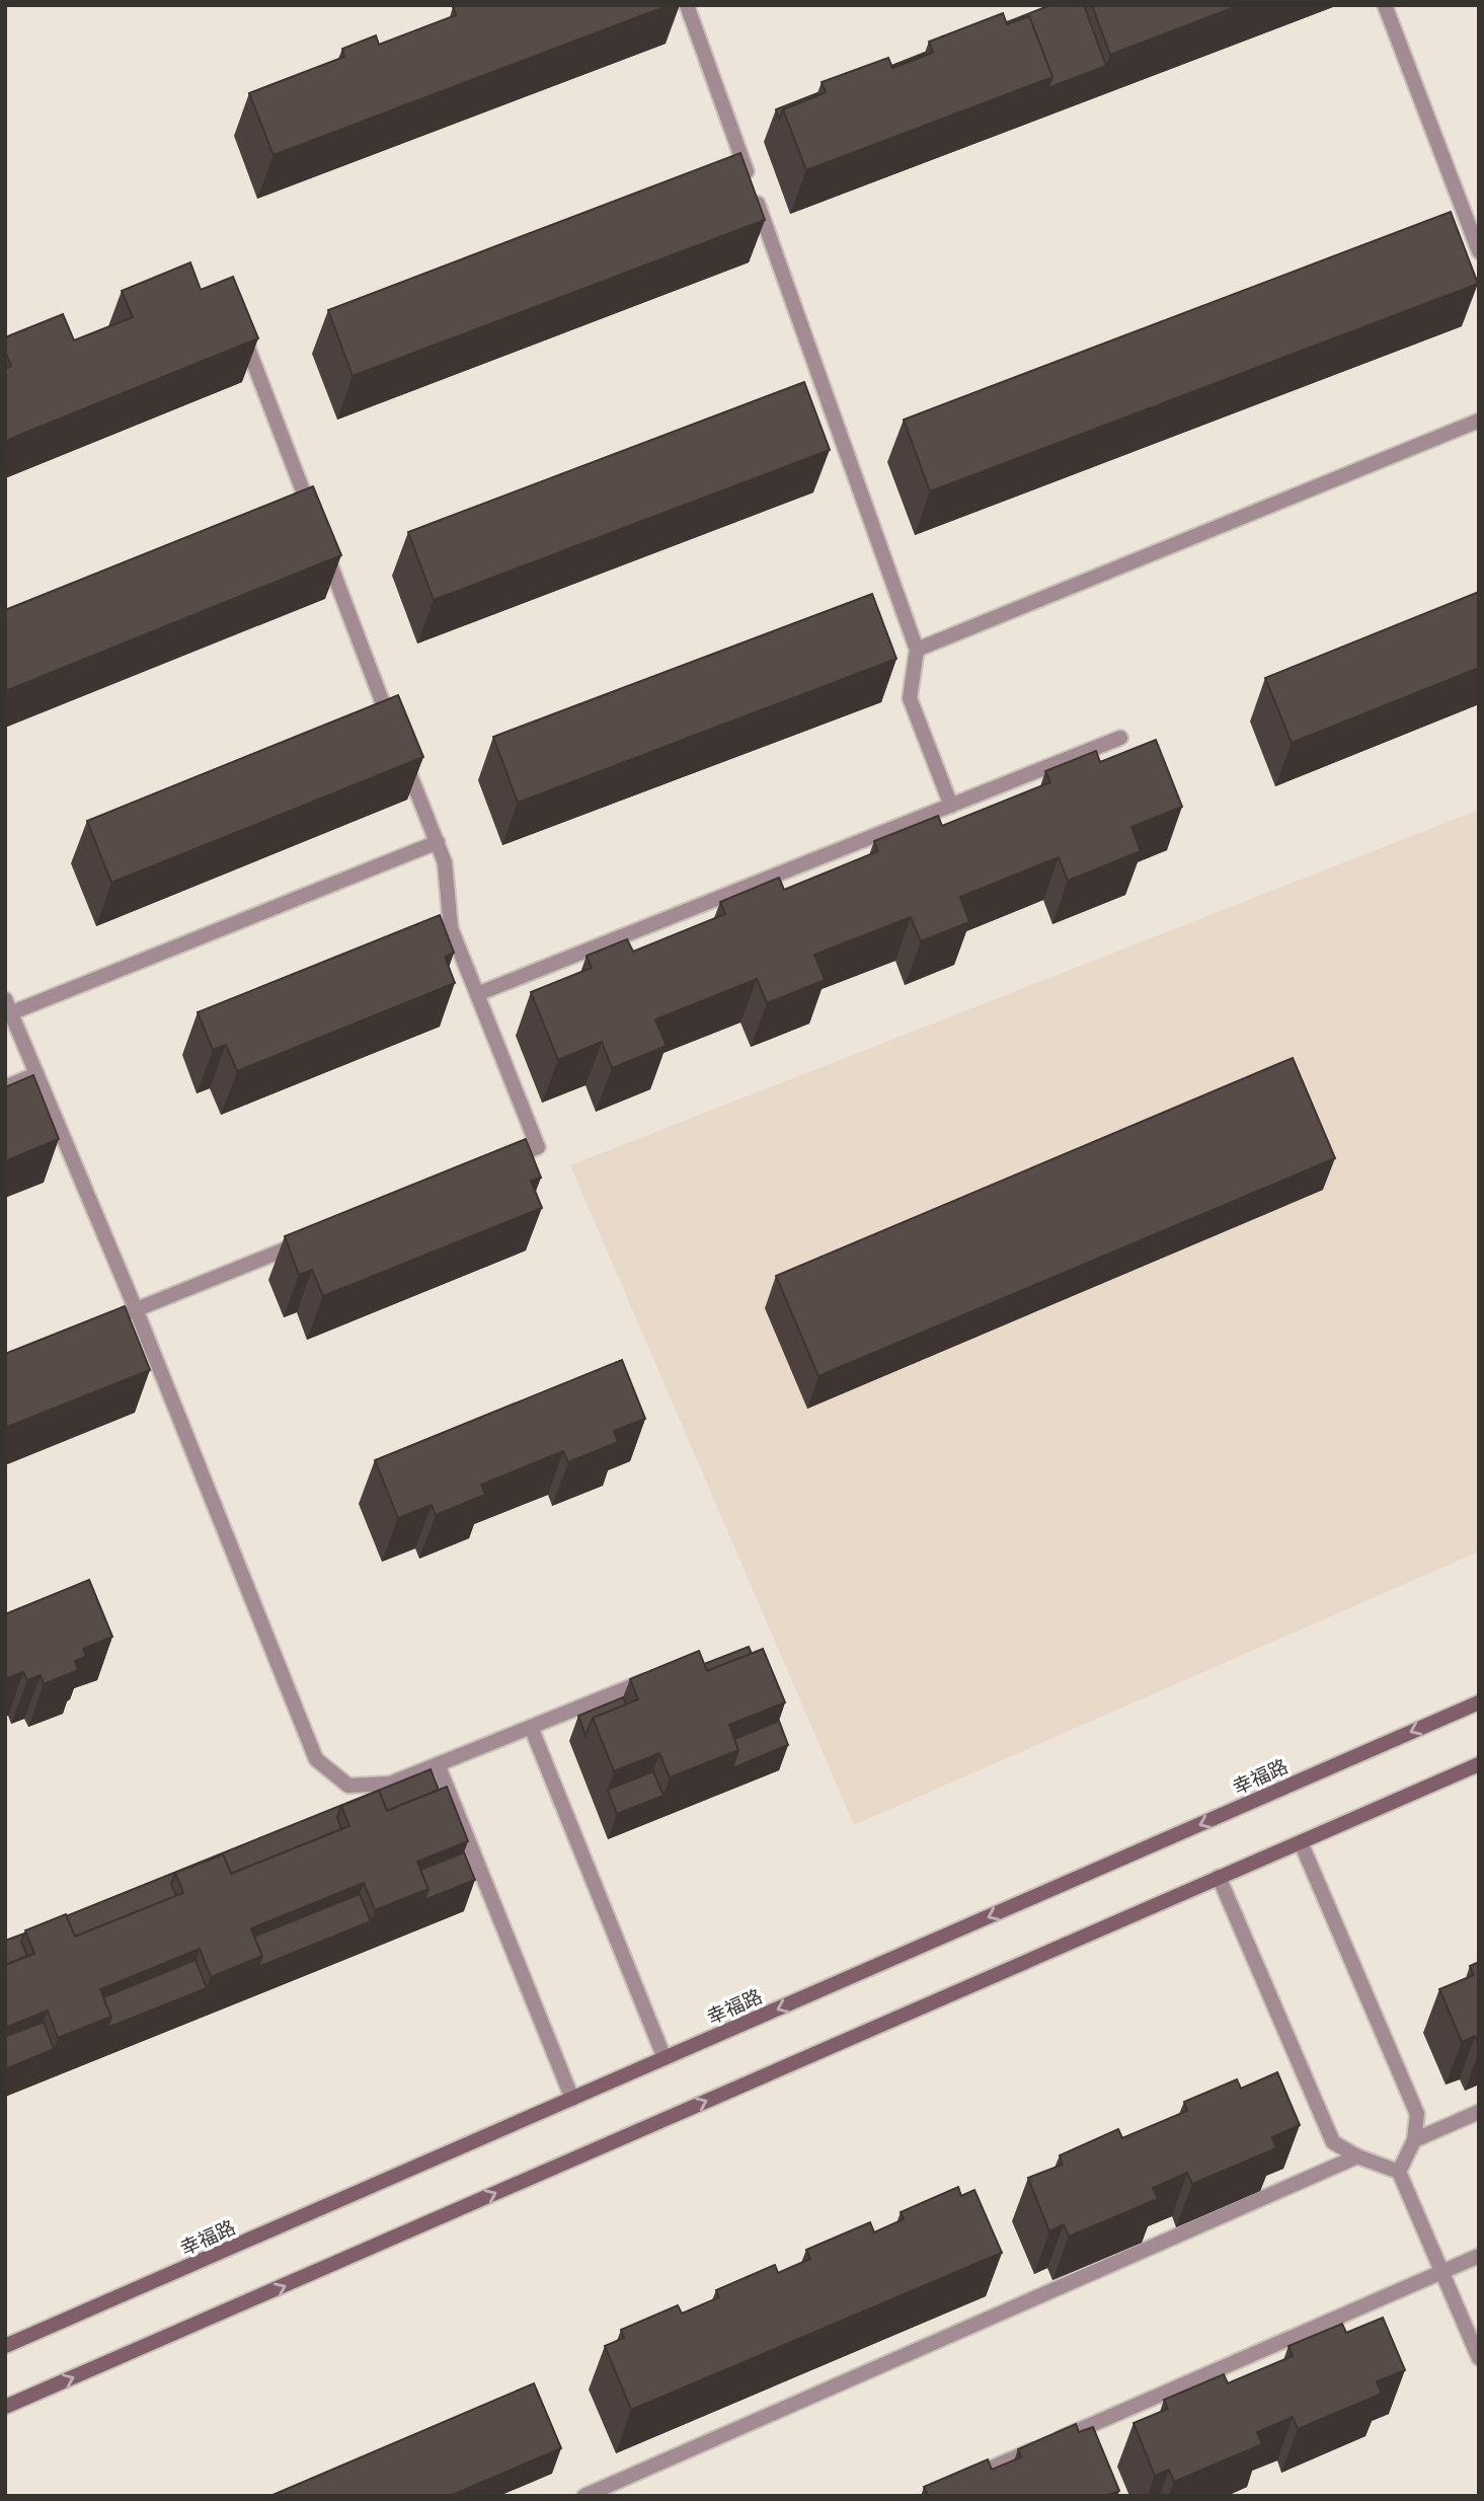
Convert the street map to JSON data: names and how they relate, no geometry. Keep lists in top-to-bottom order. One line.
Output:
{"streets":{"street":["幸福路"]}}
